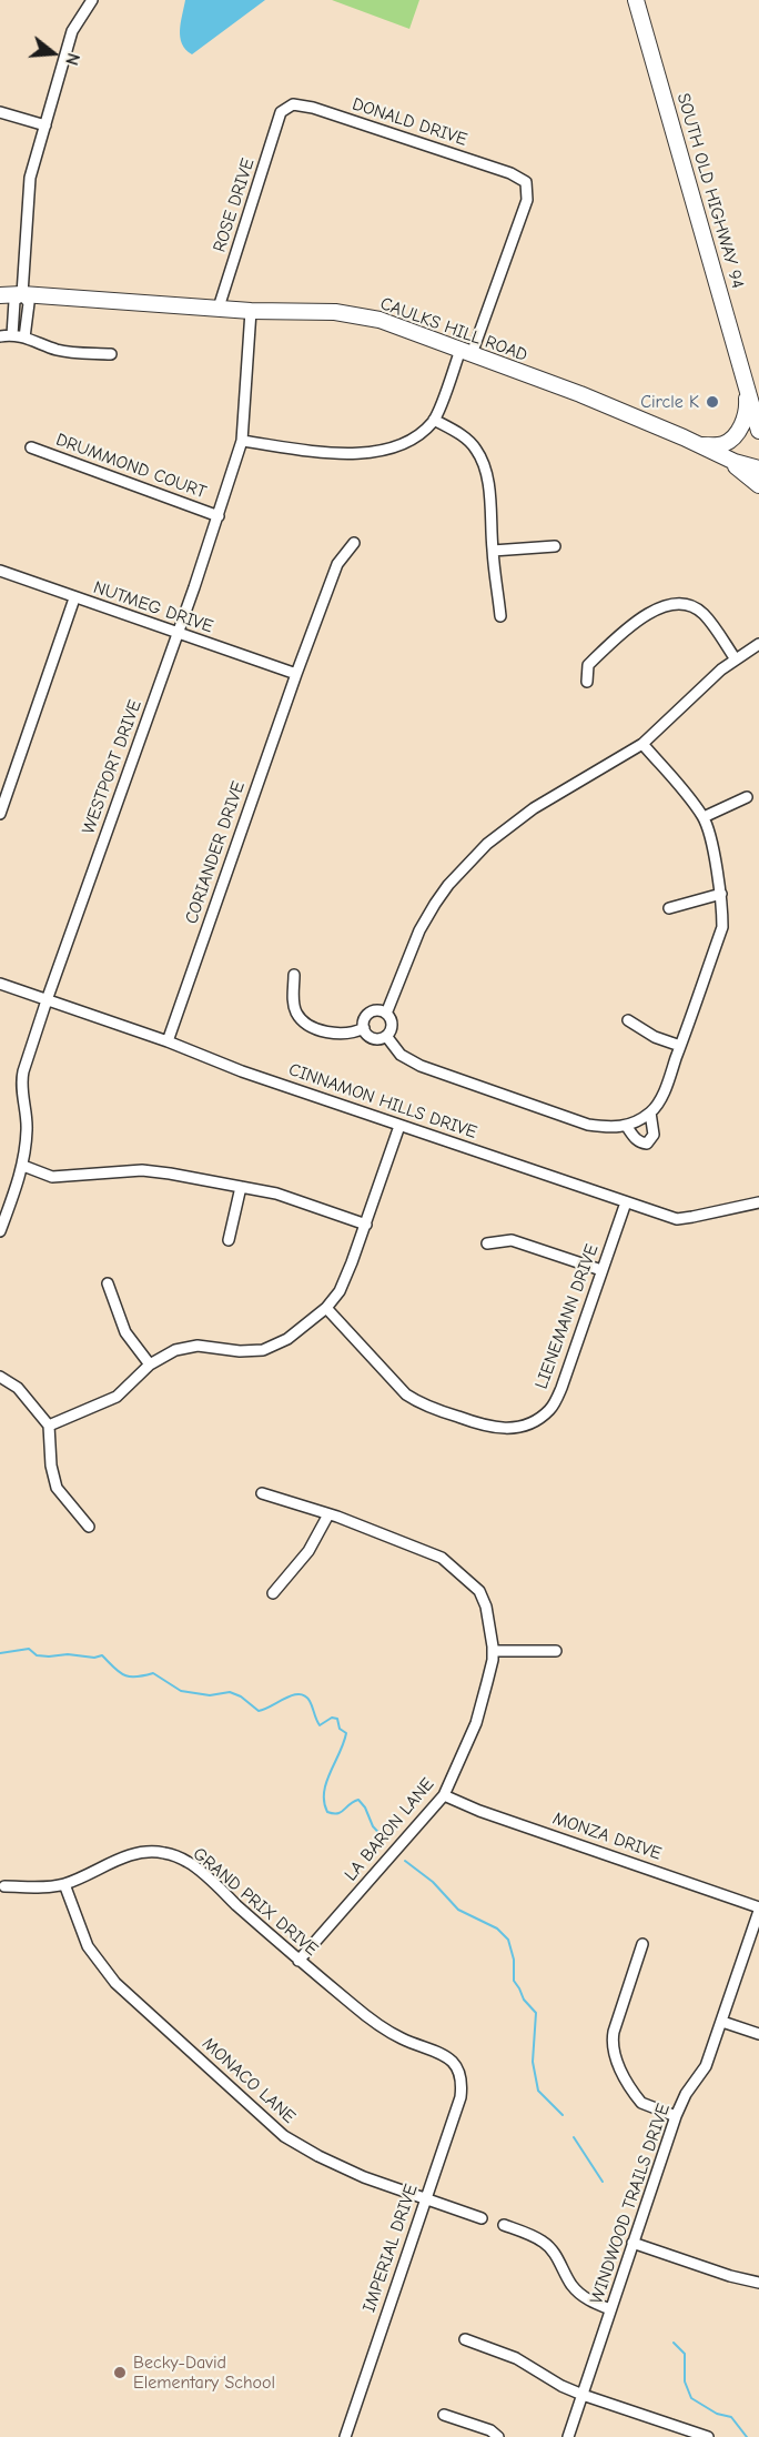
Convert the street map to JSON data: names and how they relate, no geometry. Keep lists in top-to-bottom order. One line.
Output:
{"streets":{"main road":["SOUTH OLD HIGHWAY 94","CAULKS HILL ROAD"],"street":["DONALD DRIVE","ROSE DRIVE","DRUMMOND COURT","NUTMEG DRIVE","WESTPORT DRIVE","CORIANDER DRIVE","CINNAMON HILLS DRIVE","LIENEMANN DRIVE","LA BARON LANE","MONZA DRIVE","GRAND PRIX DRIVE","MONACO LANE","WINDWOOD TRAILS DRIVE","IMPERIAL DRIVE"]},"crossings":[["DONALD DRIVE","ROSE DRIVE"],["DONALD DRIVE","CAULKS HILL ROAD"],["ROSE DRIVE","CAULKS HILL ROAD"],["CAULKS HILL ROAD","WESTPORT DRIVE"],["DRUMMOND COURT","WESTPORT DRIVE"],["NUTMEG DRIVE","WESTPORT DRIVE"],["NUTMEG DRIVE","CORIANDER DRIVE"],["WESTPORT DRIVE","CINNAMON HILLS DRIVE"],["CORIANDER DRIVE","CINNAMON HILLS DRIVE"],["CINNAMON HILLS DRIVE","LIENEMANN DRIVE"],["LA BARON LANE","MONZA DRIVE"],["LA BARON LANE","GRAND PRIX DRIVE"],["MONZA DRIVE","WINDWOOD TRAILS DRIVE"],["GRAND PRIX DRIVE","MONACO LANE"],["GRAND PRIX DRIVE","IMPERIAL DRIVE"],["MONACO LANE","IMPERIAL DRIVE"]],"places":["Circle K","Becky-David Elementary School"],"north":"right"}
